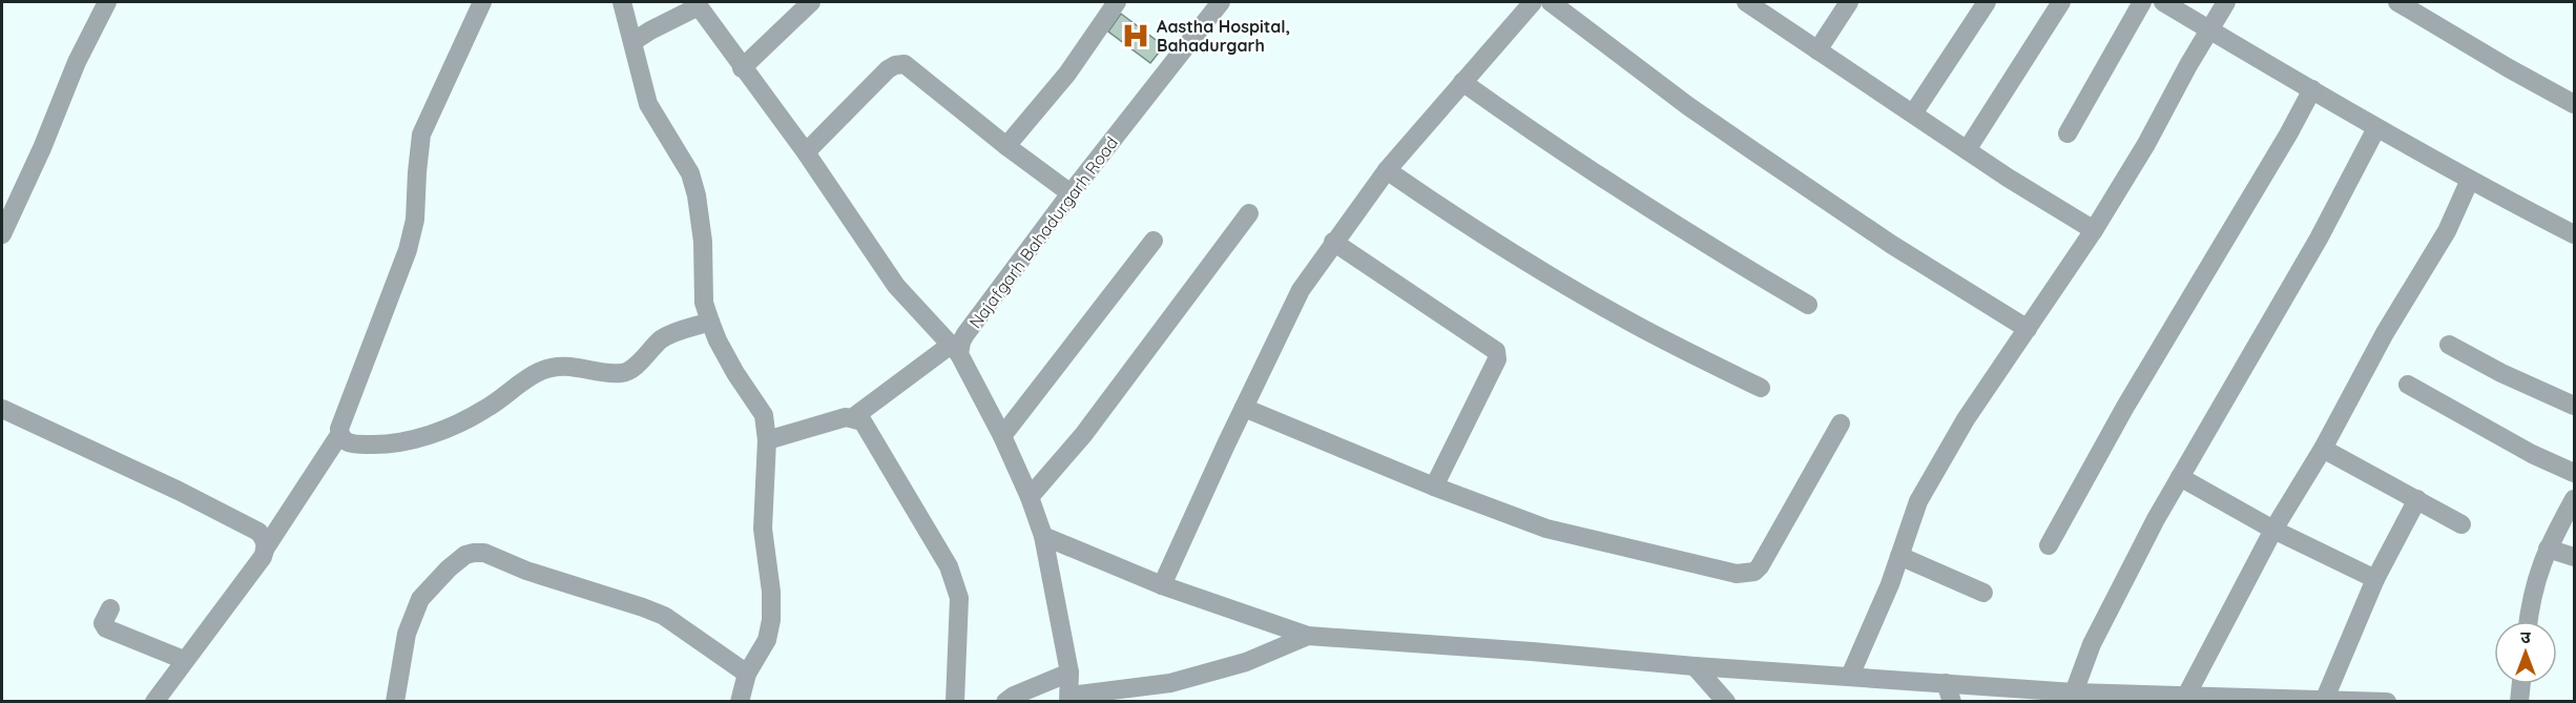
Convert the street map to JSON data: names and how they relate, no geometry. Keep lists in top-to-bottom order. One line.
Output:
{"streets":{"street":["Najafgarh Bahadurgarh Road"]},"places":{"hospital":["Aastha Hospital, Bahadurgarh"]},"north":"top"}
